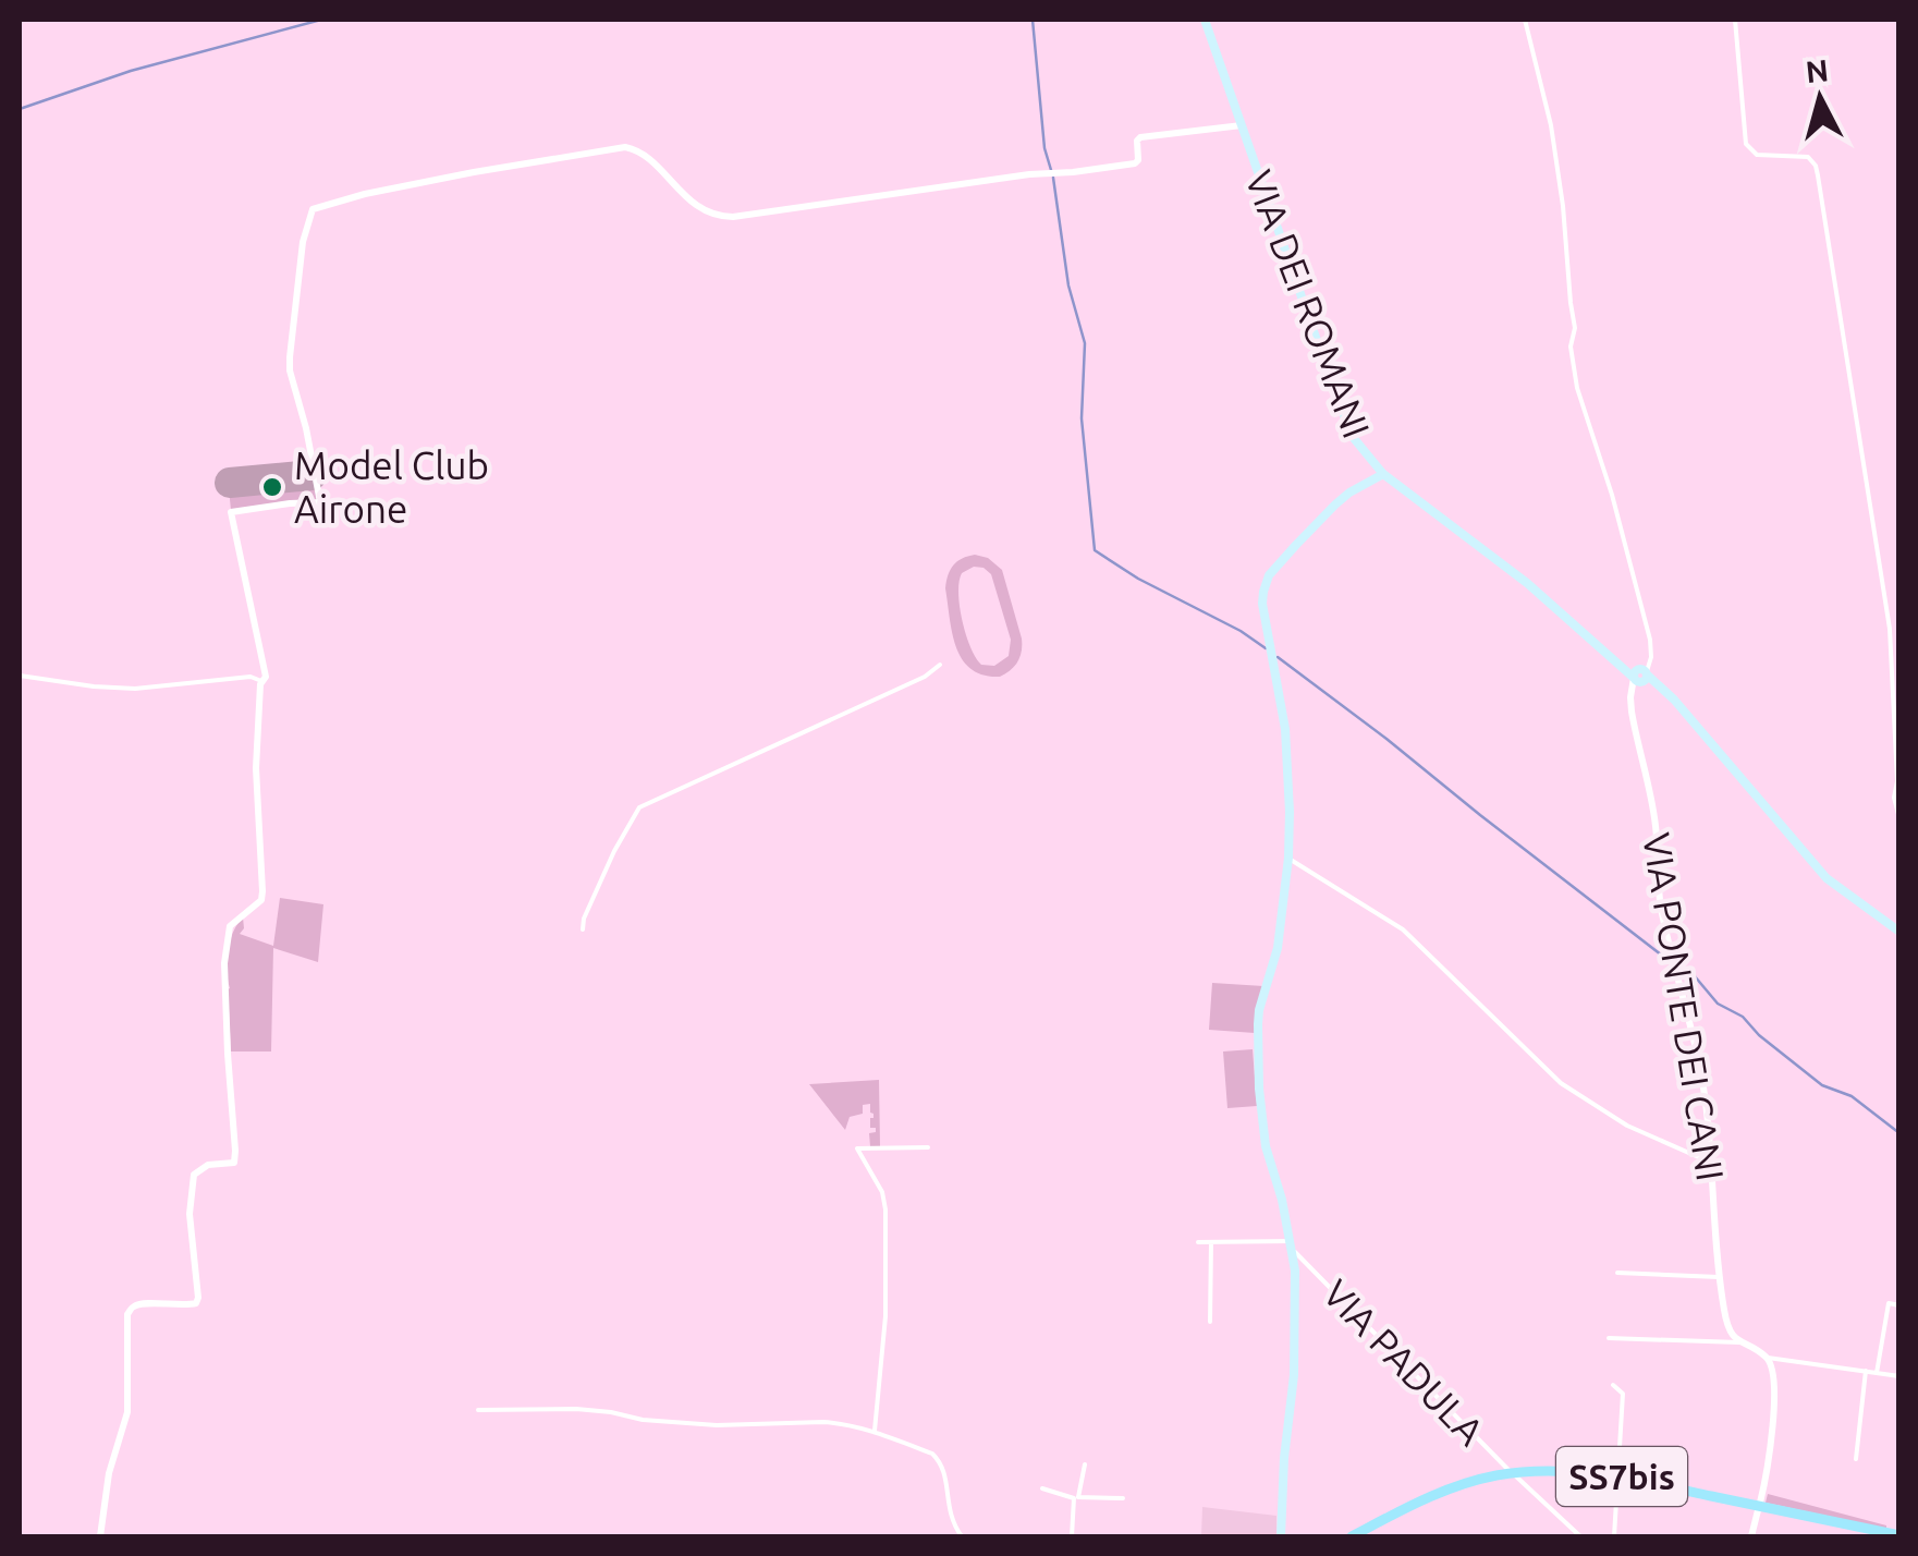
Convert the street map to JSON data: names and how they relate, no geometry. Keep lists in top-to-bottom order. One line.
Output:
{"streets":{"main road":["VIA DEI ROMANI","VIA PADULA","SS7bis"],"street":["VIA PONTE DEI CANI"]},"crossings":[["VIA DEI ROMANI","VIA PONTE DEI CANI"],["VIA DEI ROMANI","VIA PADULA"],["VIA PADULA","SS7bis"]],"places":["Model Club Airone"],"north":"top"}
